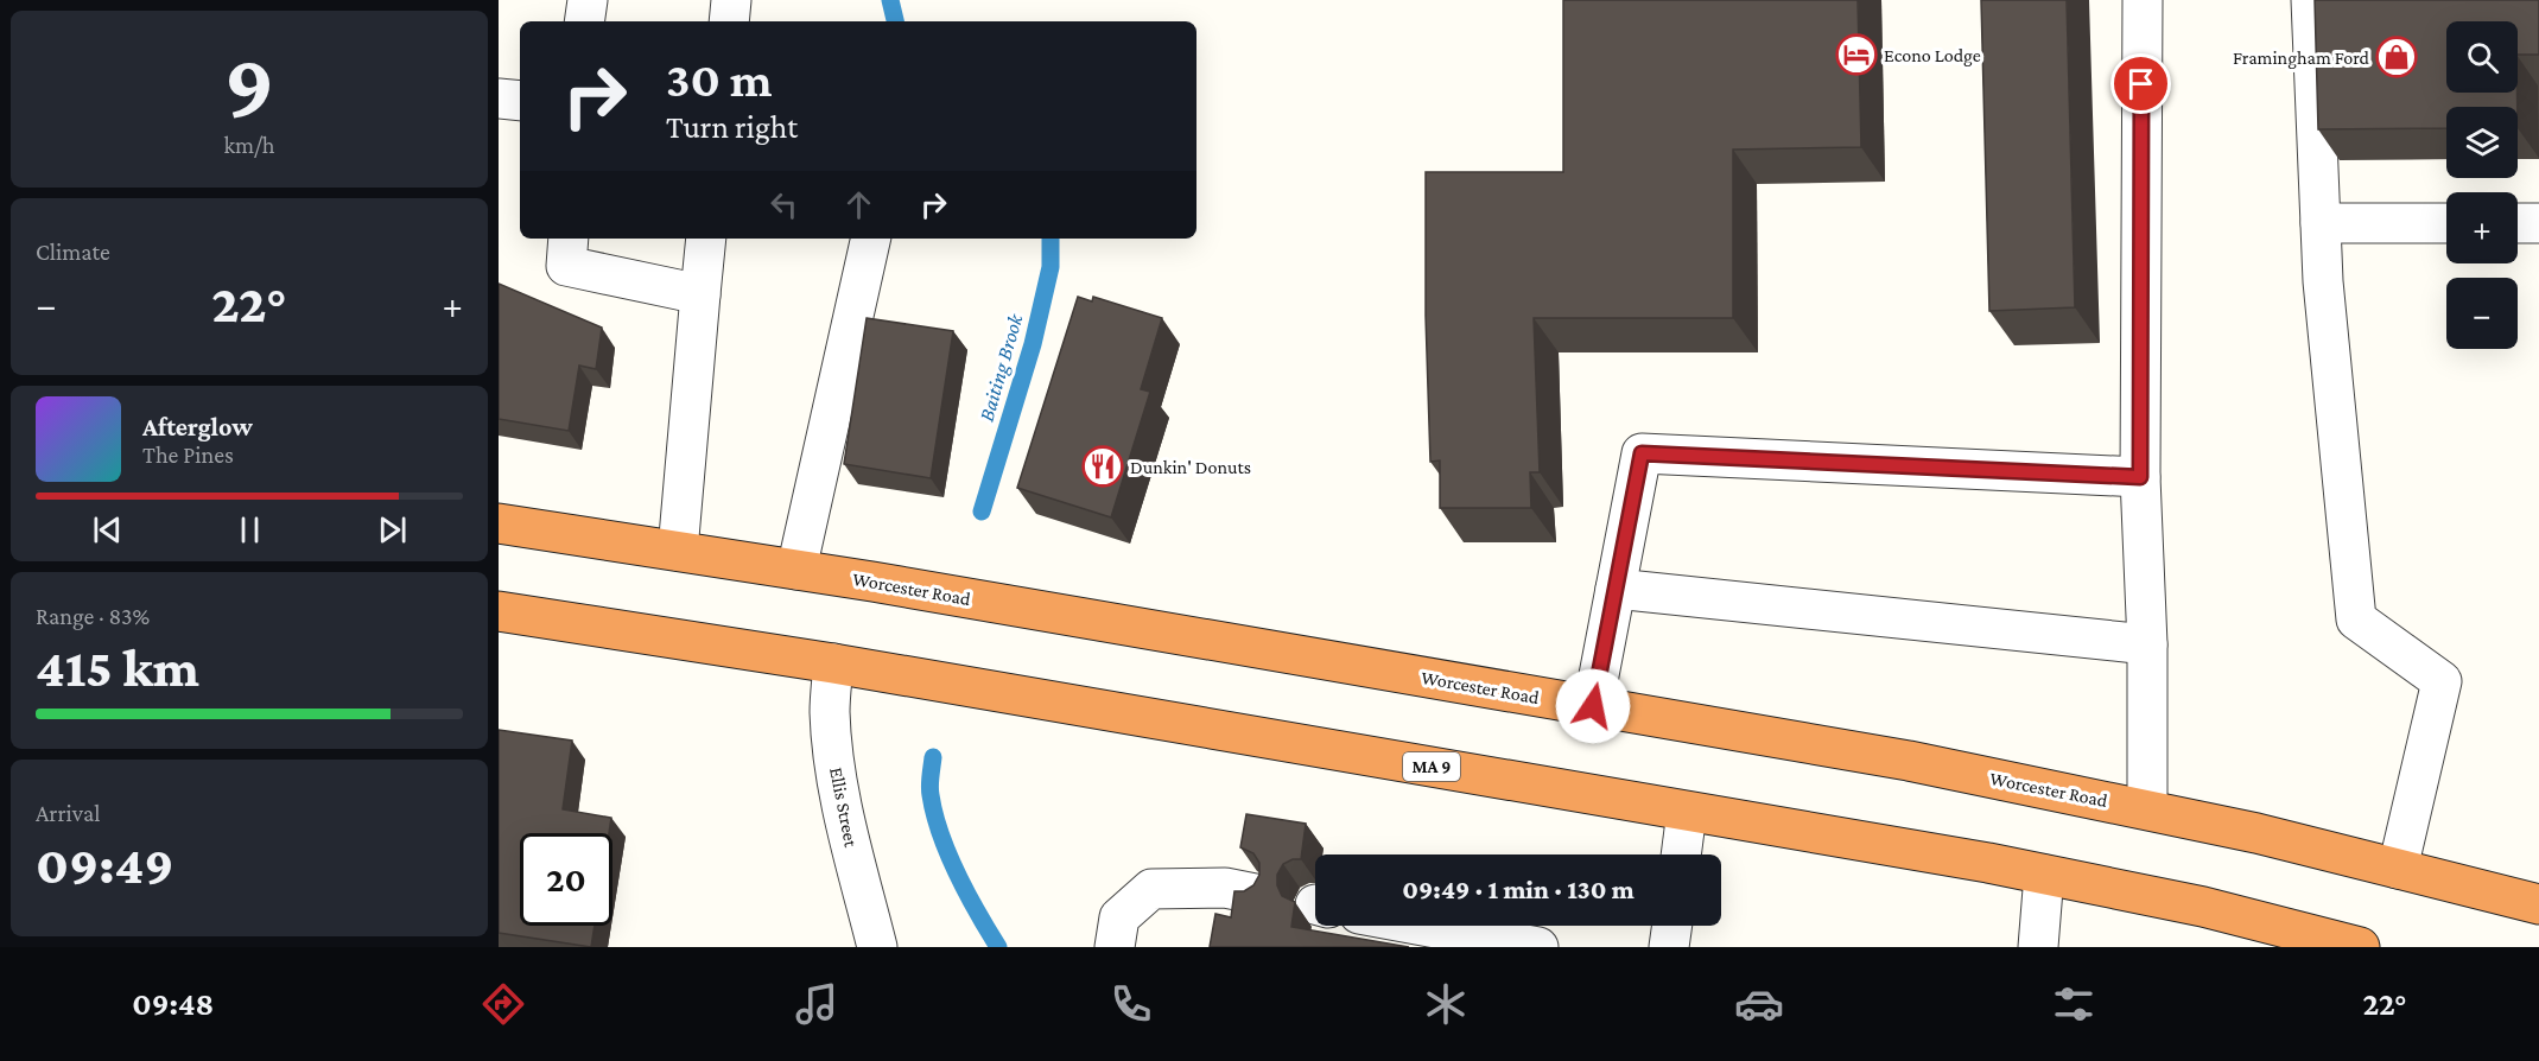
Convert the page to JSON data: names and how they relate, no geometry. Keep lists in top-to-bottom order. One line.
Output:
{"streets":{"highway":["Worcester Road","MA 9"],"street":["Ellis Street"]},"crossings":[["MA 9","Ellis Street"]],"water":["Baiting Brook"],"places":{"hotel":["Econo Lodge"],"shop":["Framingham Ford"],"restaurant":["Dunkin' Donuts"]},"page":{"tile":[["9","km/h"],"Climate",["Range · 83%","415 km"],["Arrival","09:49"]],"map_buttons":["+","−"],"turn":["30 m","Turn right"],"heat":["−","22°","+"],"song":["Afterglow","The Pines"],"limit":"20","trip":"09:49 · 1 min · 130 m","tabs":["09:48","22°"]}}
